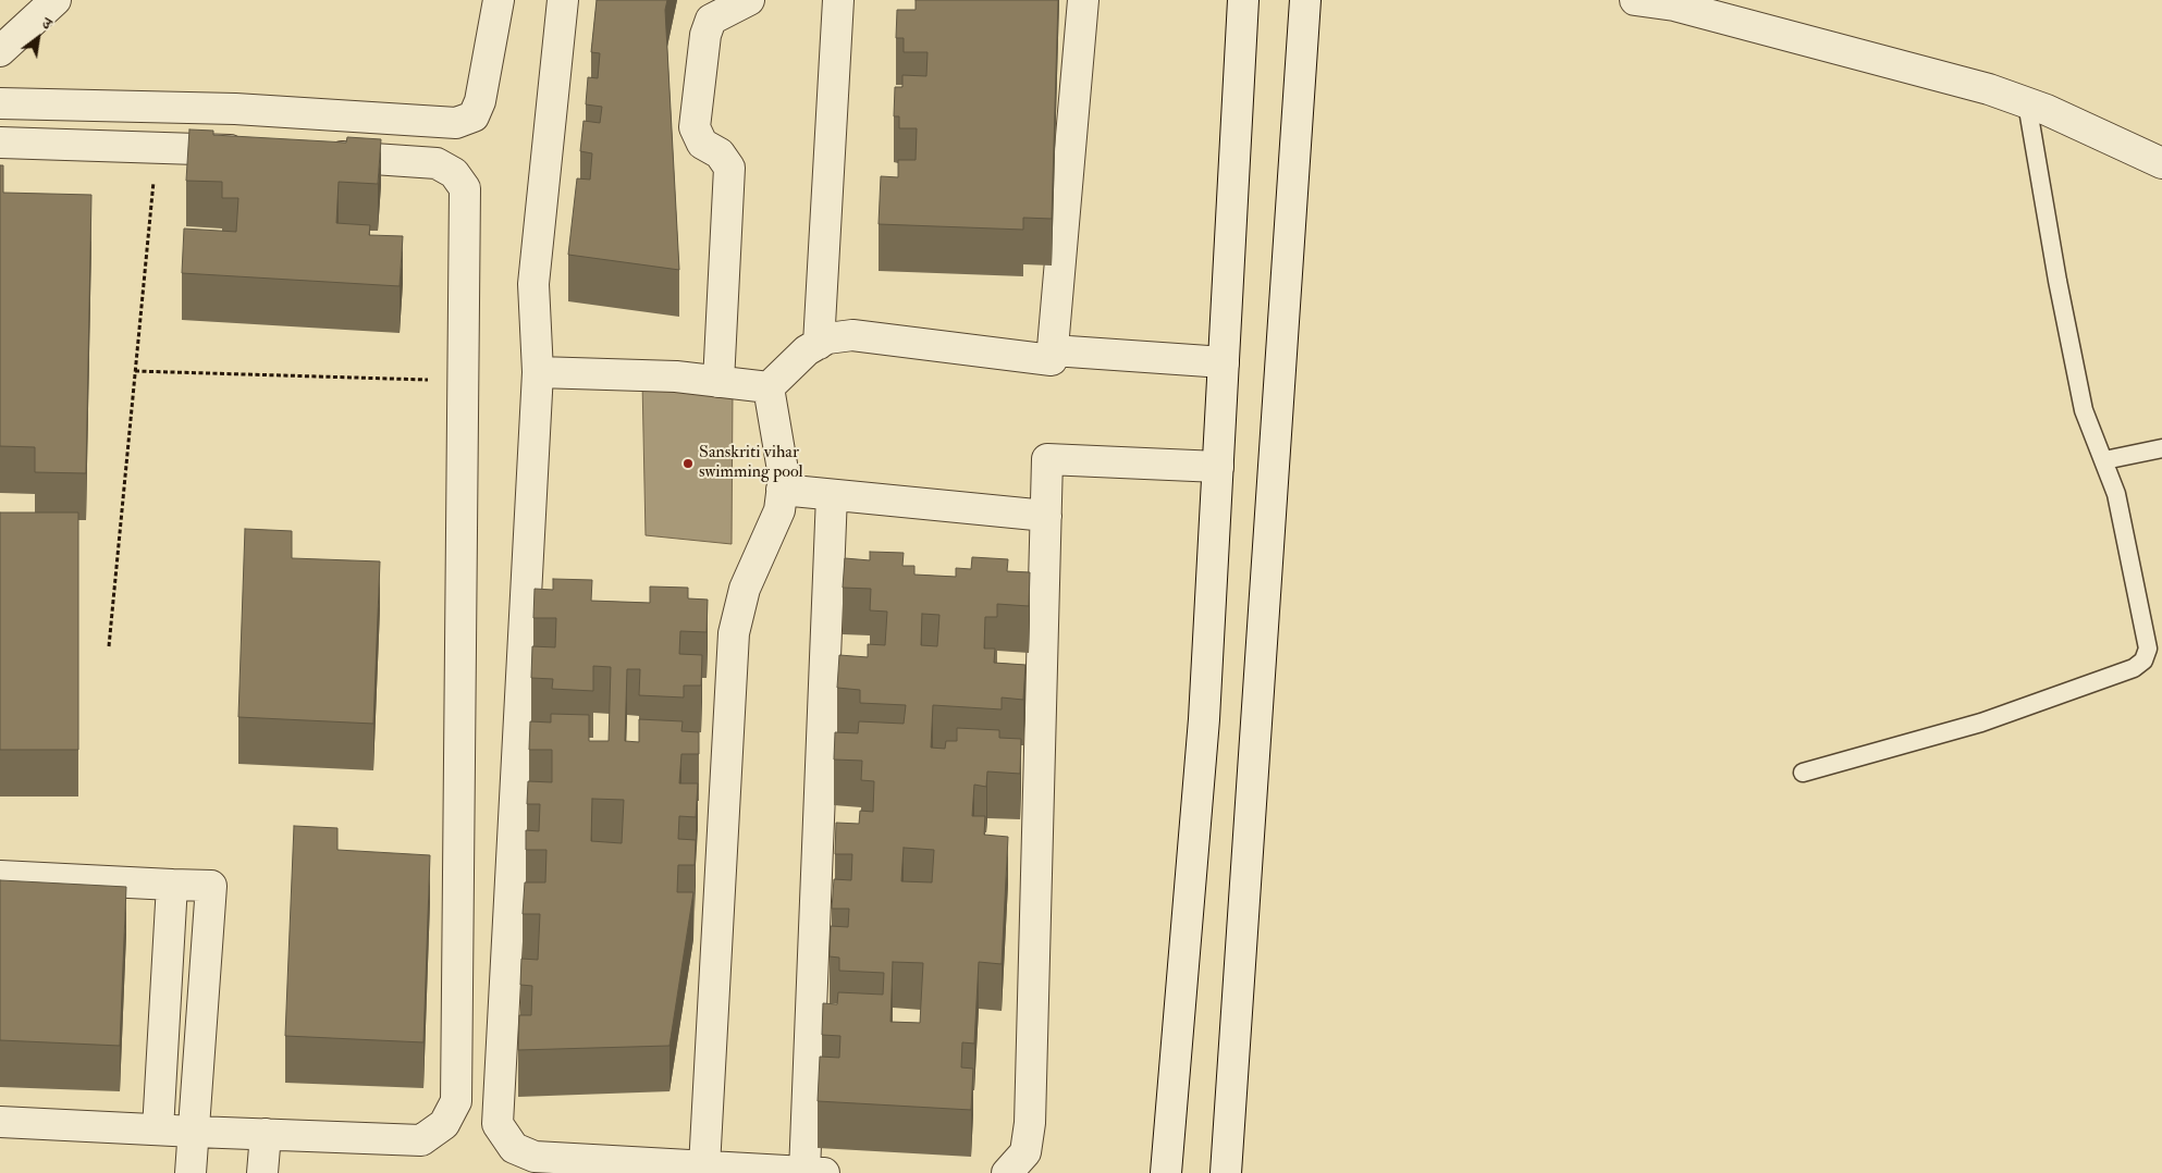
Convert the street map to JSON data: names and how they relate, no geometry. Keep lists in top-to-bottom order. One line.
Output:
{"places":["Sanskriti vihar swimming pool"],"north":"top right"}
